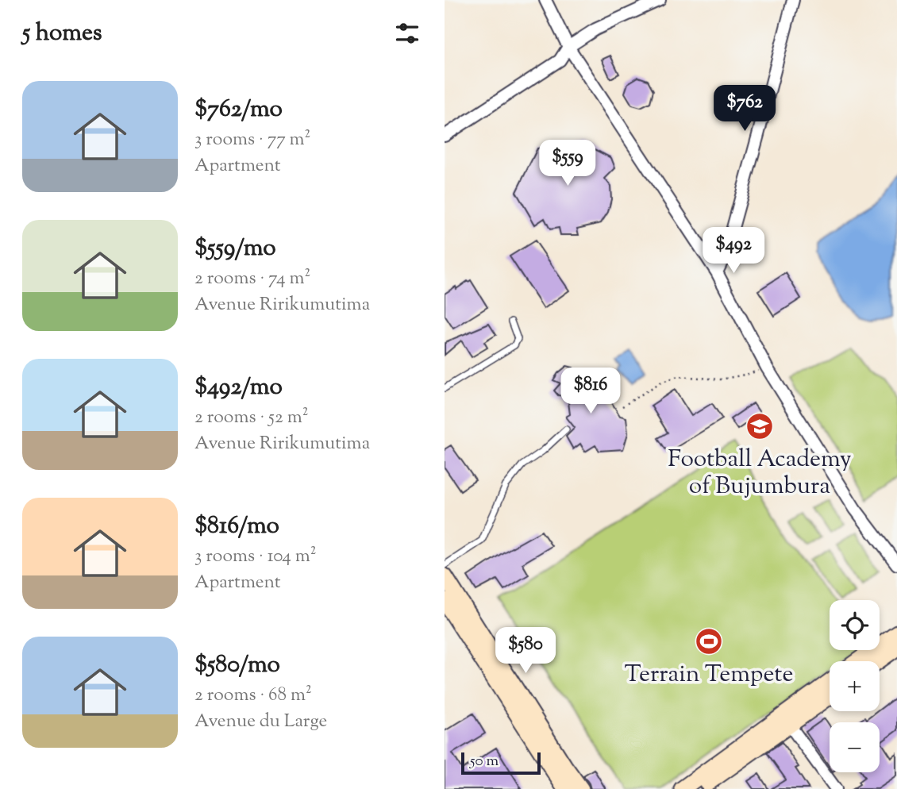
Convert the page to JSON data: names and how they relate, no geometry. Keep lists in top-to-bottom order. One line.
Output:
{"places":{"school or university":["Football Academy of Bujumbura"],"sports":["Terrain Tempete"]},"scale_bar":"50 m","page":{"heading":"5 homes","list":[{"name":"$762/mo","note":"3 rooms · 77 m² · Apartment"},{"name":"$559/mo","note":"2 rooms · 74 m² · Avenue Ririkumutima"},{"name":"$492/mo","note":"2 rooms · 52 m² · Avenue Ririkumutima"},{"name":"$816/mo","note":"3 rooms · 104 m² · Apartment"},{"name":"$580/mo","note":"2 rooms · 68 m² · Avenue du Large"}],"price":["$762","$559","$492","$816","$580"],"map_buttons":["+","−"],"scale":"50 m"}}
